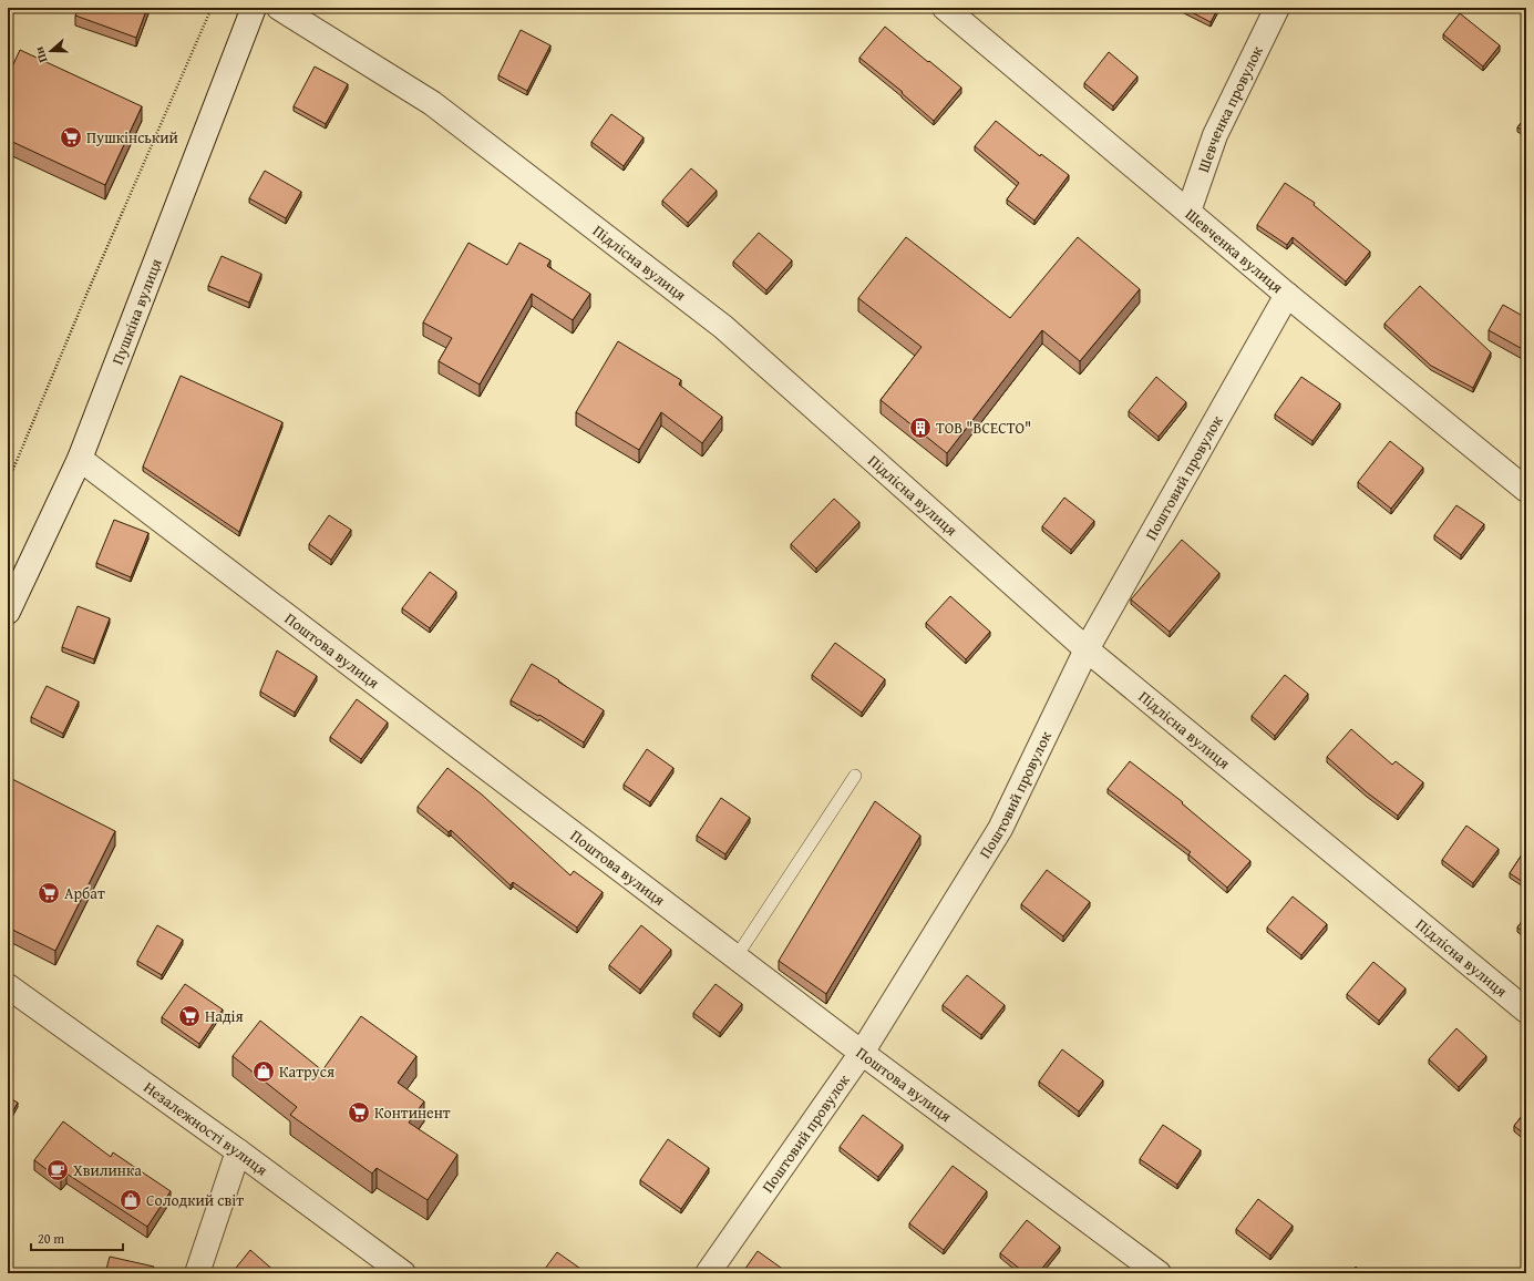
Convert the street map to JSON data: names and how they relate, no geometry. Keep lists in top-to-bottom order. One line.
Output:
{"streets":{"street":["Шевченка провулок","Шевченка вулиця","Підлісна вулиця","Пушкіна вулиця","Поштовий провулок","Поштова вулиця","Незалежності вулиця"]},"crossings":[["Шевченка провулок","Шевченка вулиця"],["Шевченка вулиця","Поштовий провулок"],["Підлісна вулиця","Поштовий провулок"],["Пушкіна вулиця","Поштова вулиця"],["Поштовий провулок","Поштова вулиця"]],"places":{"supermarket":["Пушкінський","Арбат","Надiя","Континент"],"building":["ТОВ \"ВСЕСТО\""],"shop":["Катруся","Солодкий світ"],"cafe":["Хвилинка"]},"scale_bar":"20 m","north":"left"}
